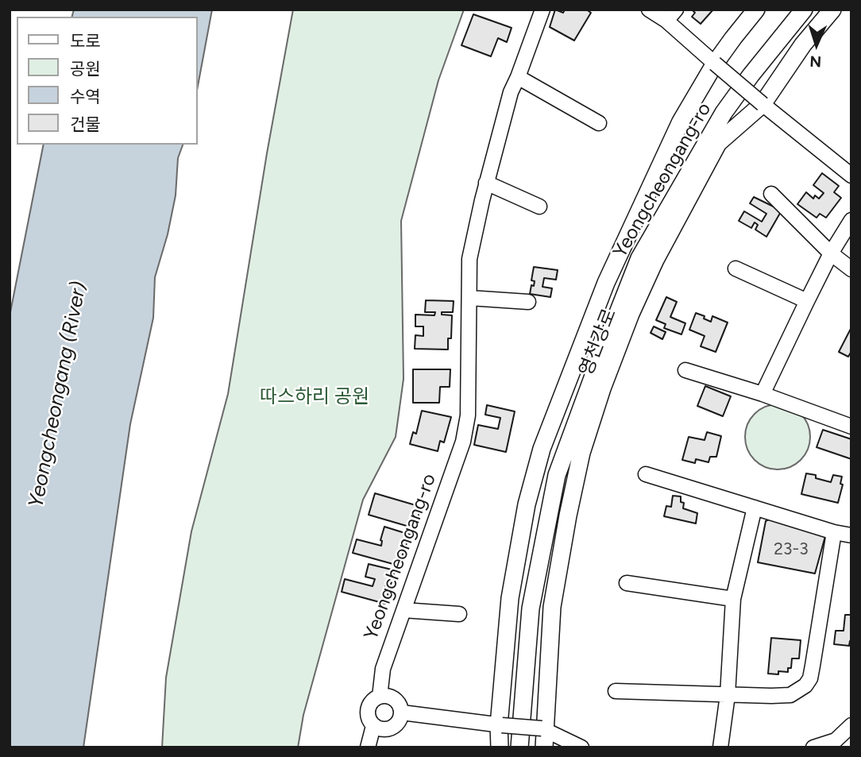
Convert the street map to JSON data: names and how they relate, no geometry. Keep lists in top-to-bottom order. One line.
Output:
{"streets":{"street":["Yeongcheongang-ro","영천강로"]},"water":["Yeongcheongang (River)"],"parks":["따스하리 공원"],"house_numbers":["23-3"],"legend":["도로","공원","수역","건물"],"north":"bottom"}
